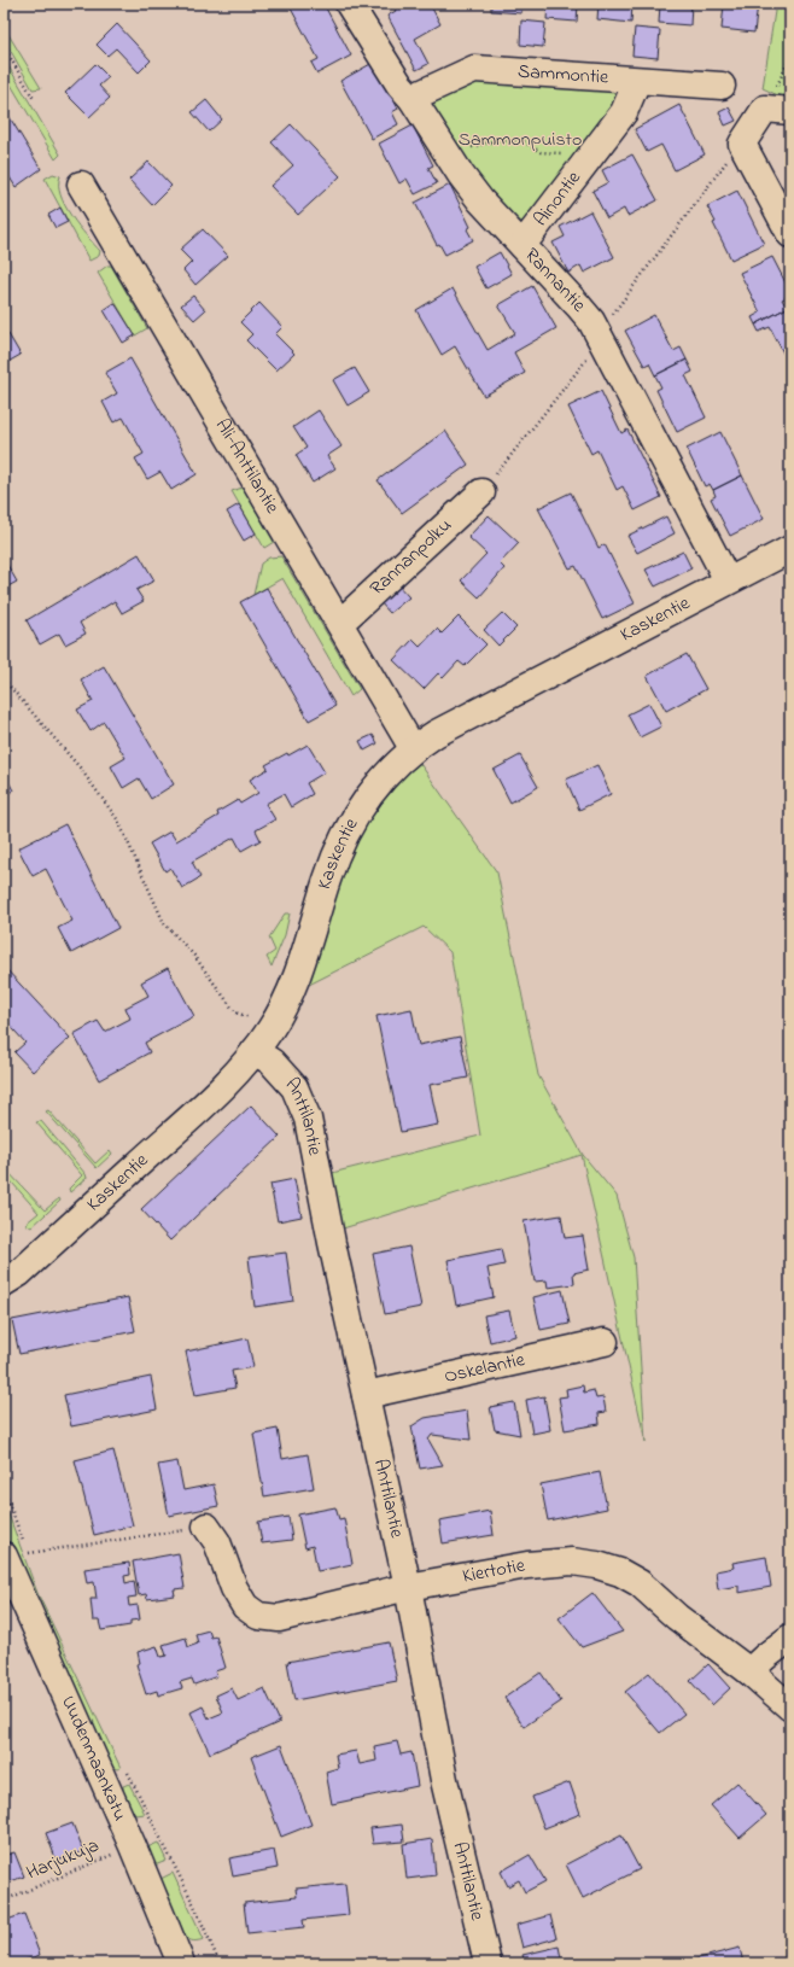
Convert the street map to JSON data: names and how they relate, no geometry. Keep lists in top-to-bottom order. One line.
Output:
{"streets":{"street":["Sammontie","Ainontie","Rannantie","Ali-Anttilantie","Rannanpolku","Kaskentie","Anttilantie","Oskelantie","Kiertotie","Uudenmaankatu"],"path":["Harjukuja"]},"crossings":[["Sammontie","Ainontie"],["Sammontie","Rannantie"],["Ainontie","Rannantie"],["Rannantie","Kaskentie"],["Ali-Anttilantie","Rannanpolku"],["Ali-Anttilantie","Kaskentie"],["Kaskentie","Anttilantie"],["Anttilantie","Oskelantie"],["Anttilantie","Kiertotie"],["Uudenmaankatu","Harjukuja"]],"parks":["Sammonpuisto"]}
